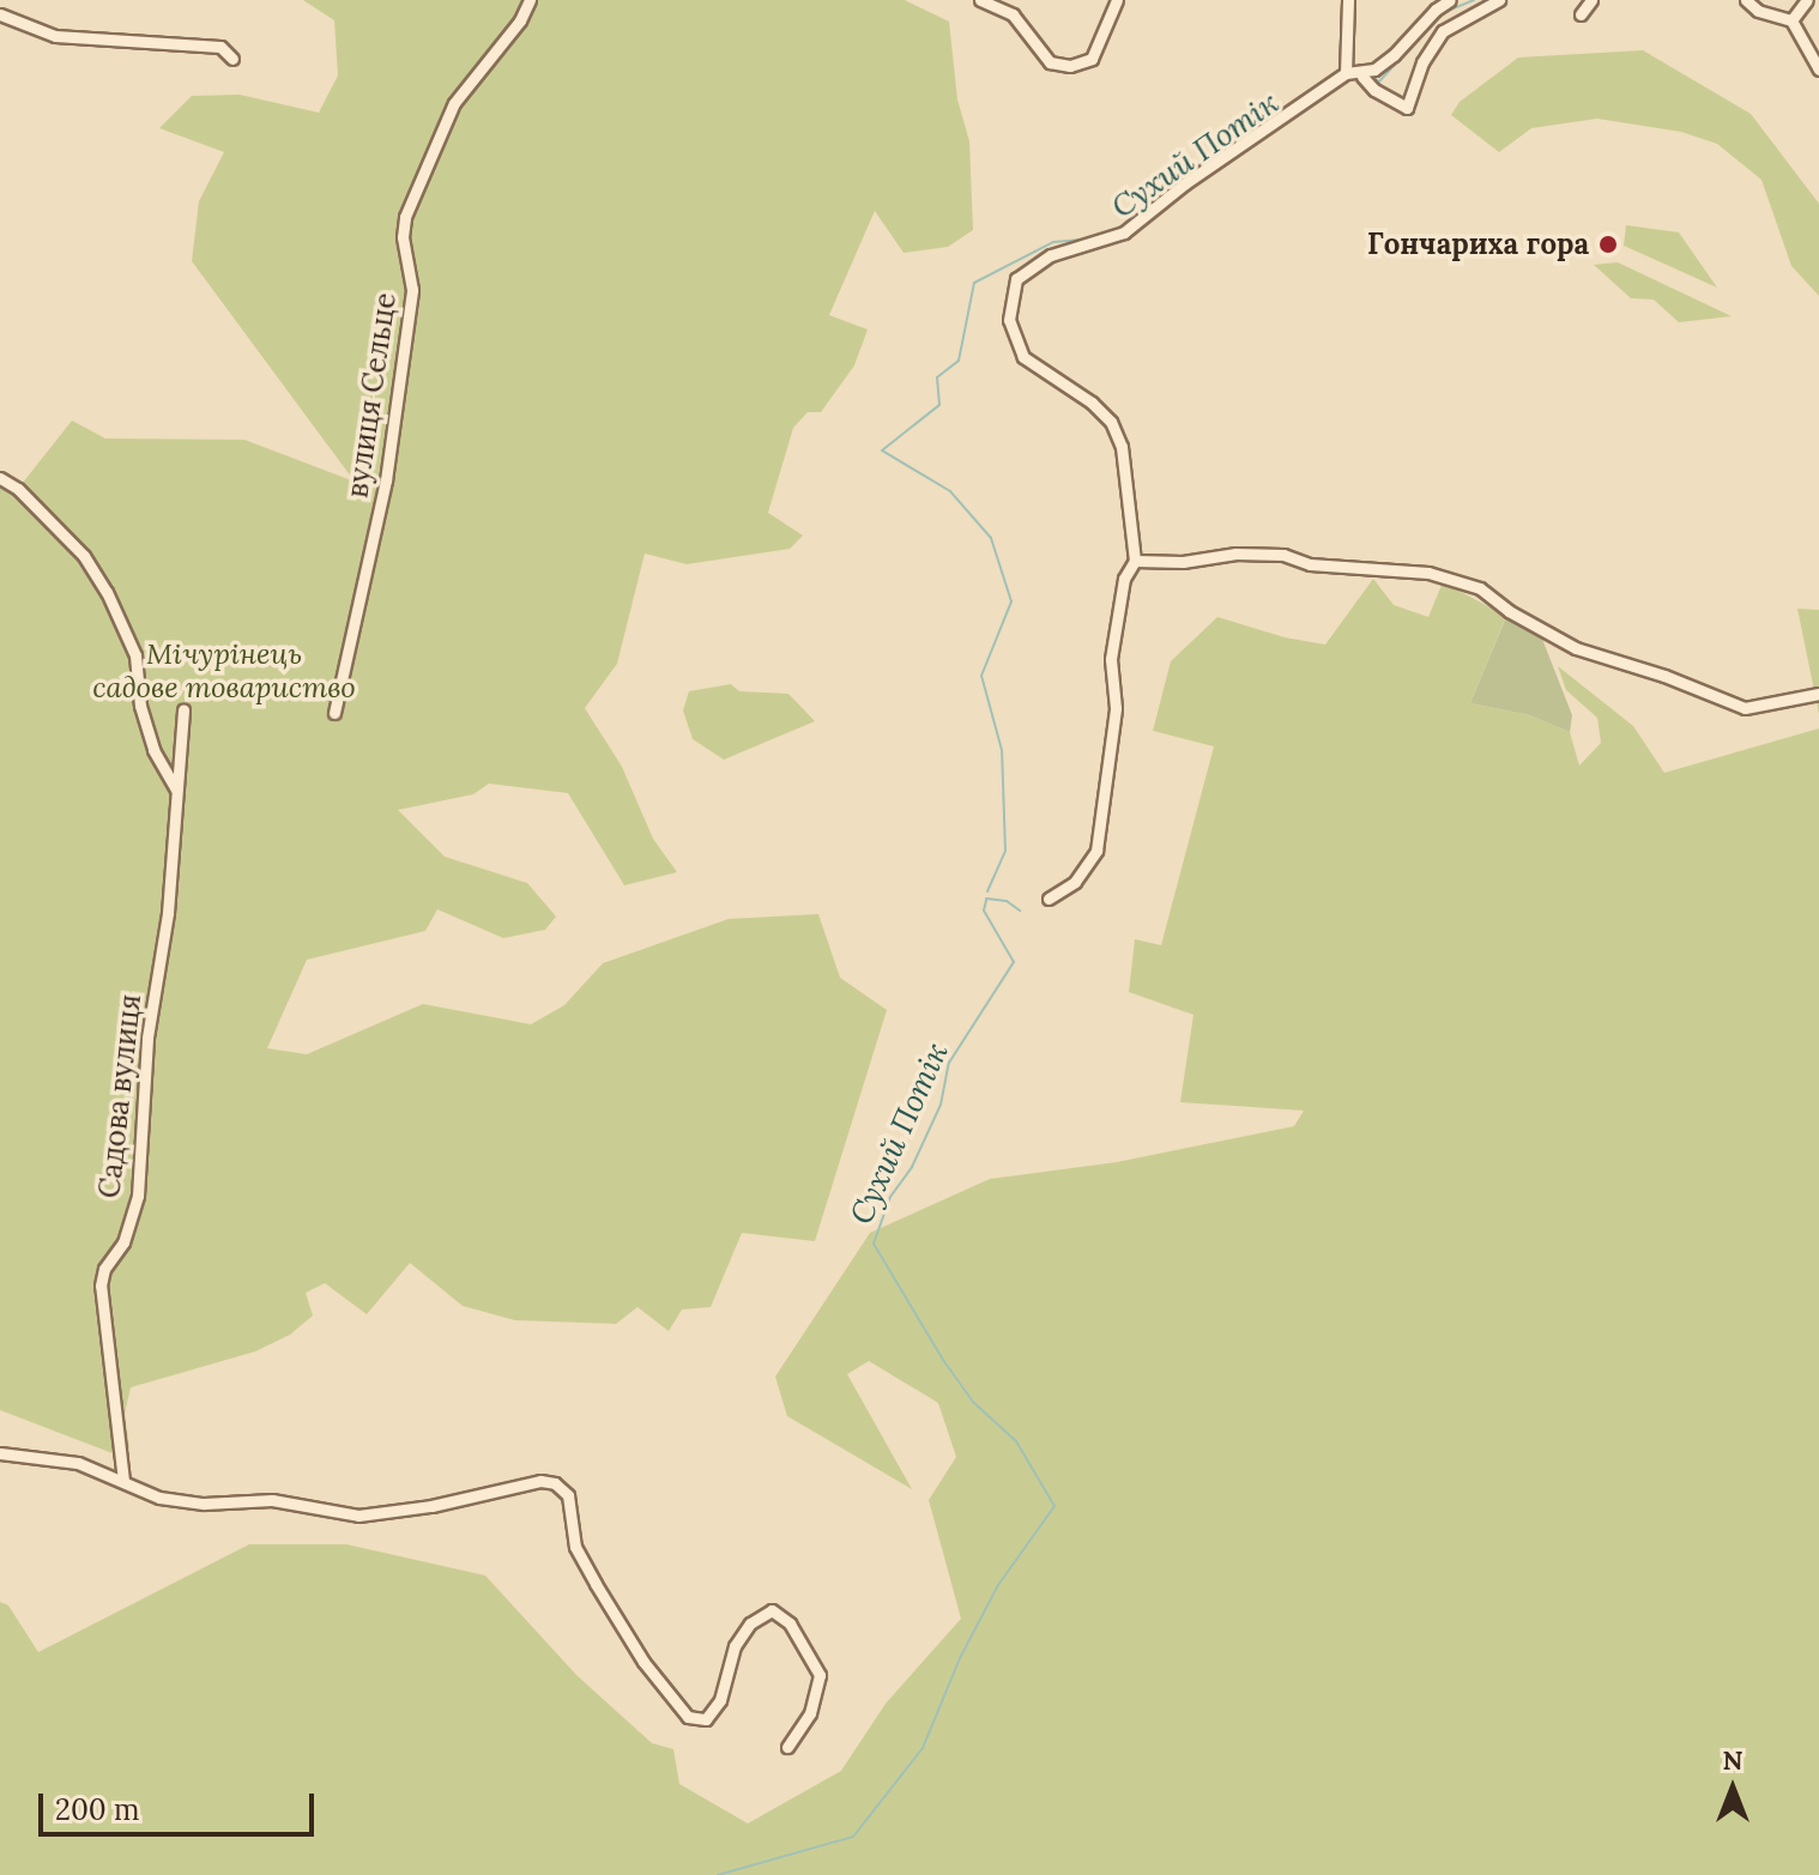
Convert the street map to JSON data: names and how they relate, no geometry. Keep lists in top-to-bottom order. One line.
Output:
{"streets":{"street":["вулиця Сельце","Садова вулиця"]},"water":["Сухий Потік"],"parks":["Мічурінець садове товариство"],"places":["Гончариха гора"],"scale_bar":"200 m","north":"top"}
